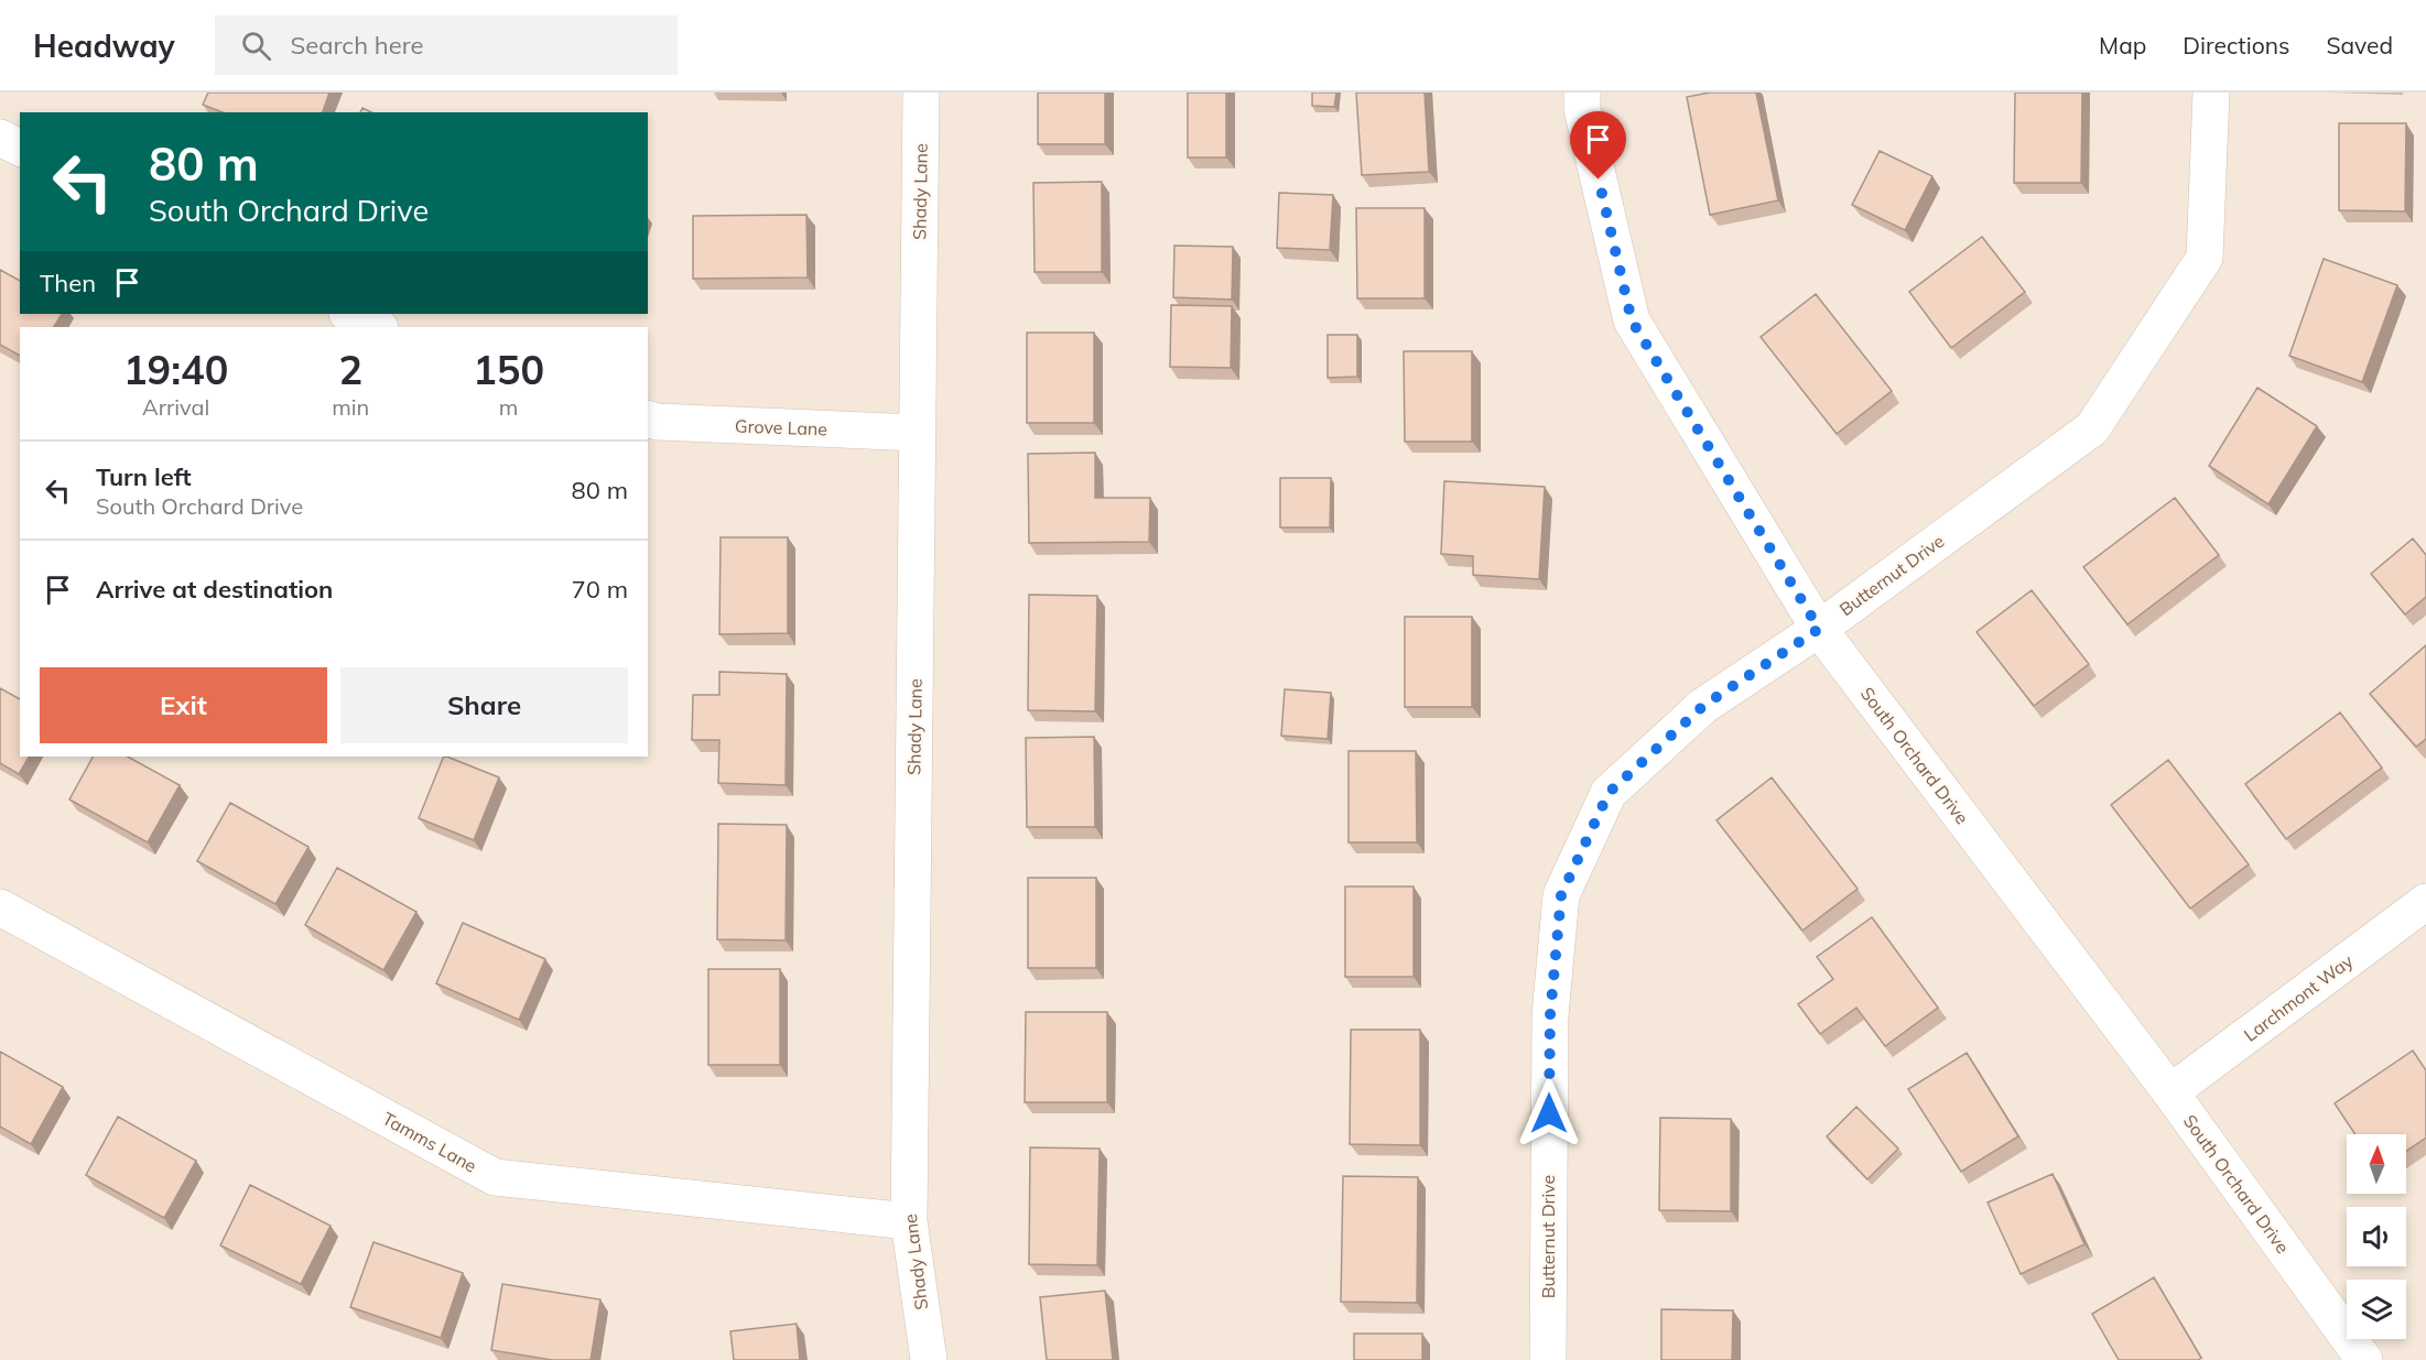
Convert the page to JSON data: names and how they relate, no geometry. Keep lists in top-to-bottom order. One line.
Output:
{"streets":{"street":["Shady Lane","Grove Lane","Butternut Drive","South Orchard Drive","Larchmont Way","Tamms Lane"]},"crossings":[["Shady Lane","Grove Lane"],["Shady Lane","Tamms Lane"],["Butternut Drive","South Orchard Drive"],["South Orchard Drive","Larchmont Way"]],"north":"top","page":{"header":"Headway","search":"Search here","nav":["Map","Directions","Saved"],"turn":["80 m","South Orchard Drive"],"then":"Then","eta":["19:40","Arrival","2","min","150","m"],"list":[{"name":"Turn left","note":"South Orchard Drive","value":"80 m"},{"name":"Arrive at destination","value":"70 m"}],"buttons":["Exit","Share"]}}
